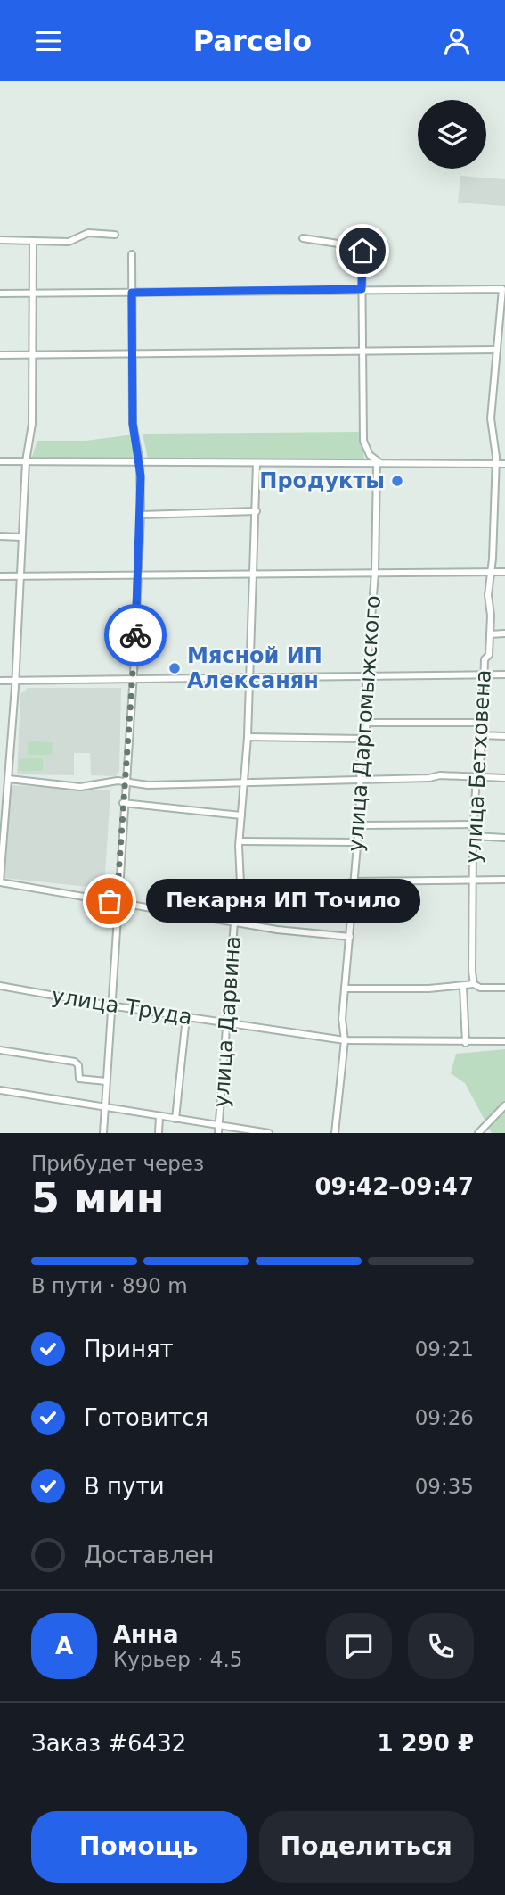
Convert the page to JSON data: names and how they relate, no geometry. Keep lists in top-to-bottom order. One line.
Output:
{"streets":{"street":["улица Даргомыжского","улица Бетховена","улица Труда","улица Дарвина"]},"crossings":[["улица Даргомыжского","улица Труда"],["улица Труда","улица Дарвина"]],"places":["Продукты","Мясной ИП Алексанян","Пекарня ИП Точило"],"page":{"header":"Parcelo","bubble":"Пекарня ИП Точило","heading":["5 мин","Прибудет через","09:42–09:47"],"panel":["Анна","Курьер · 4.5","Заказ #6432","1 290 ₽"],"bar":"В пути · 890 m","list":[["Принят","09:21"],["Готовится","09:26"],["В пути","09:35"],"Доставлен"],"round":"А","buttons":["Помощь","Поделиться"]}}
